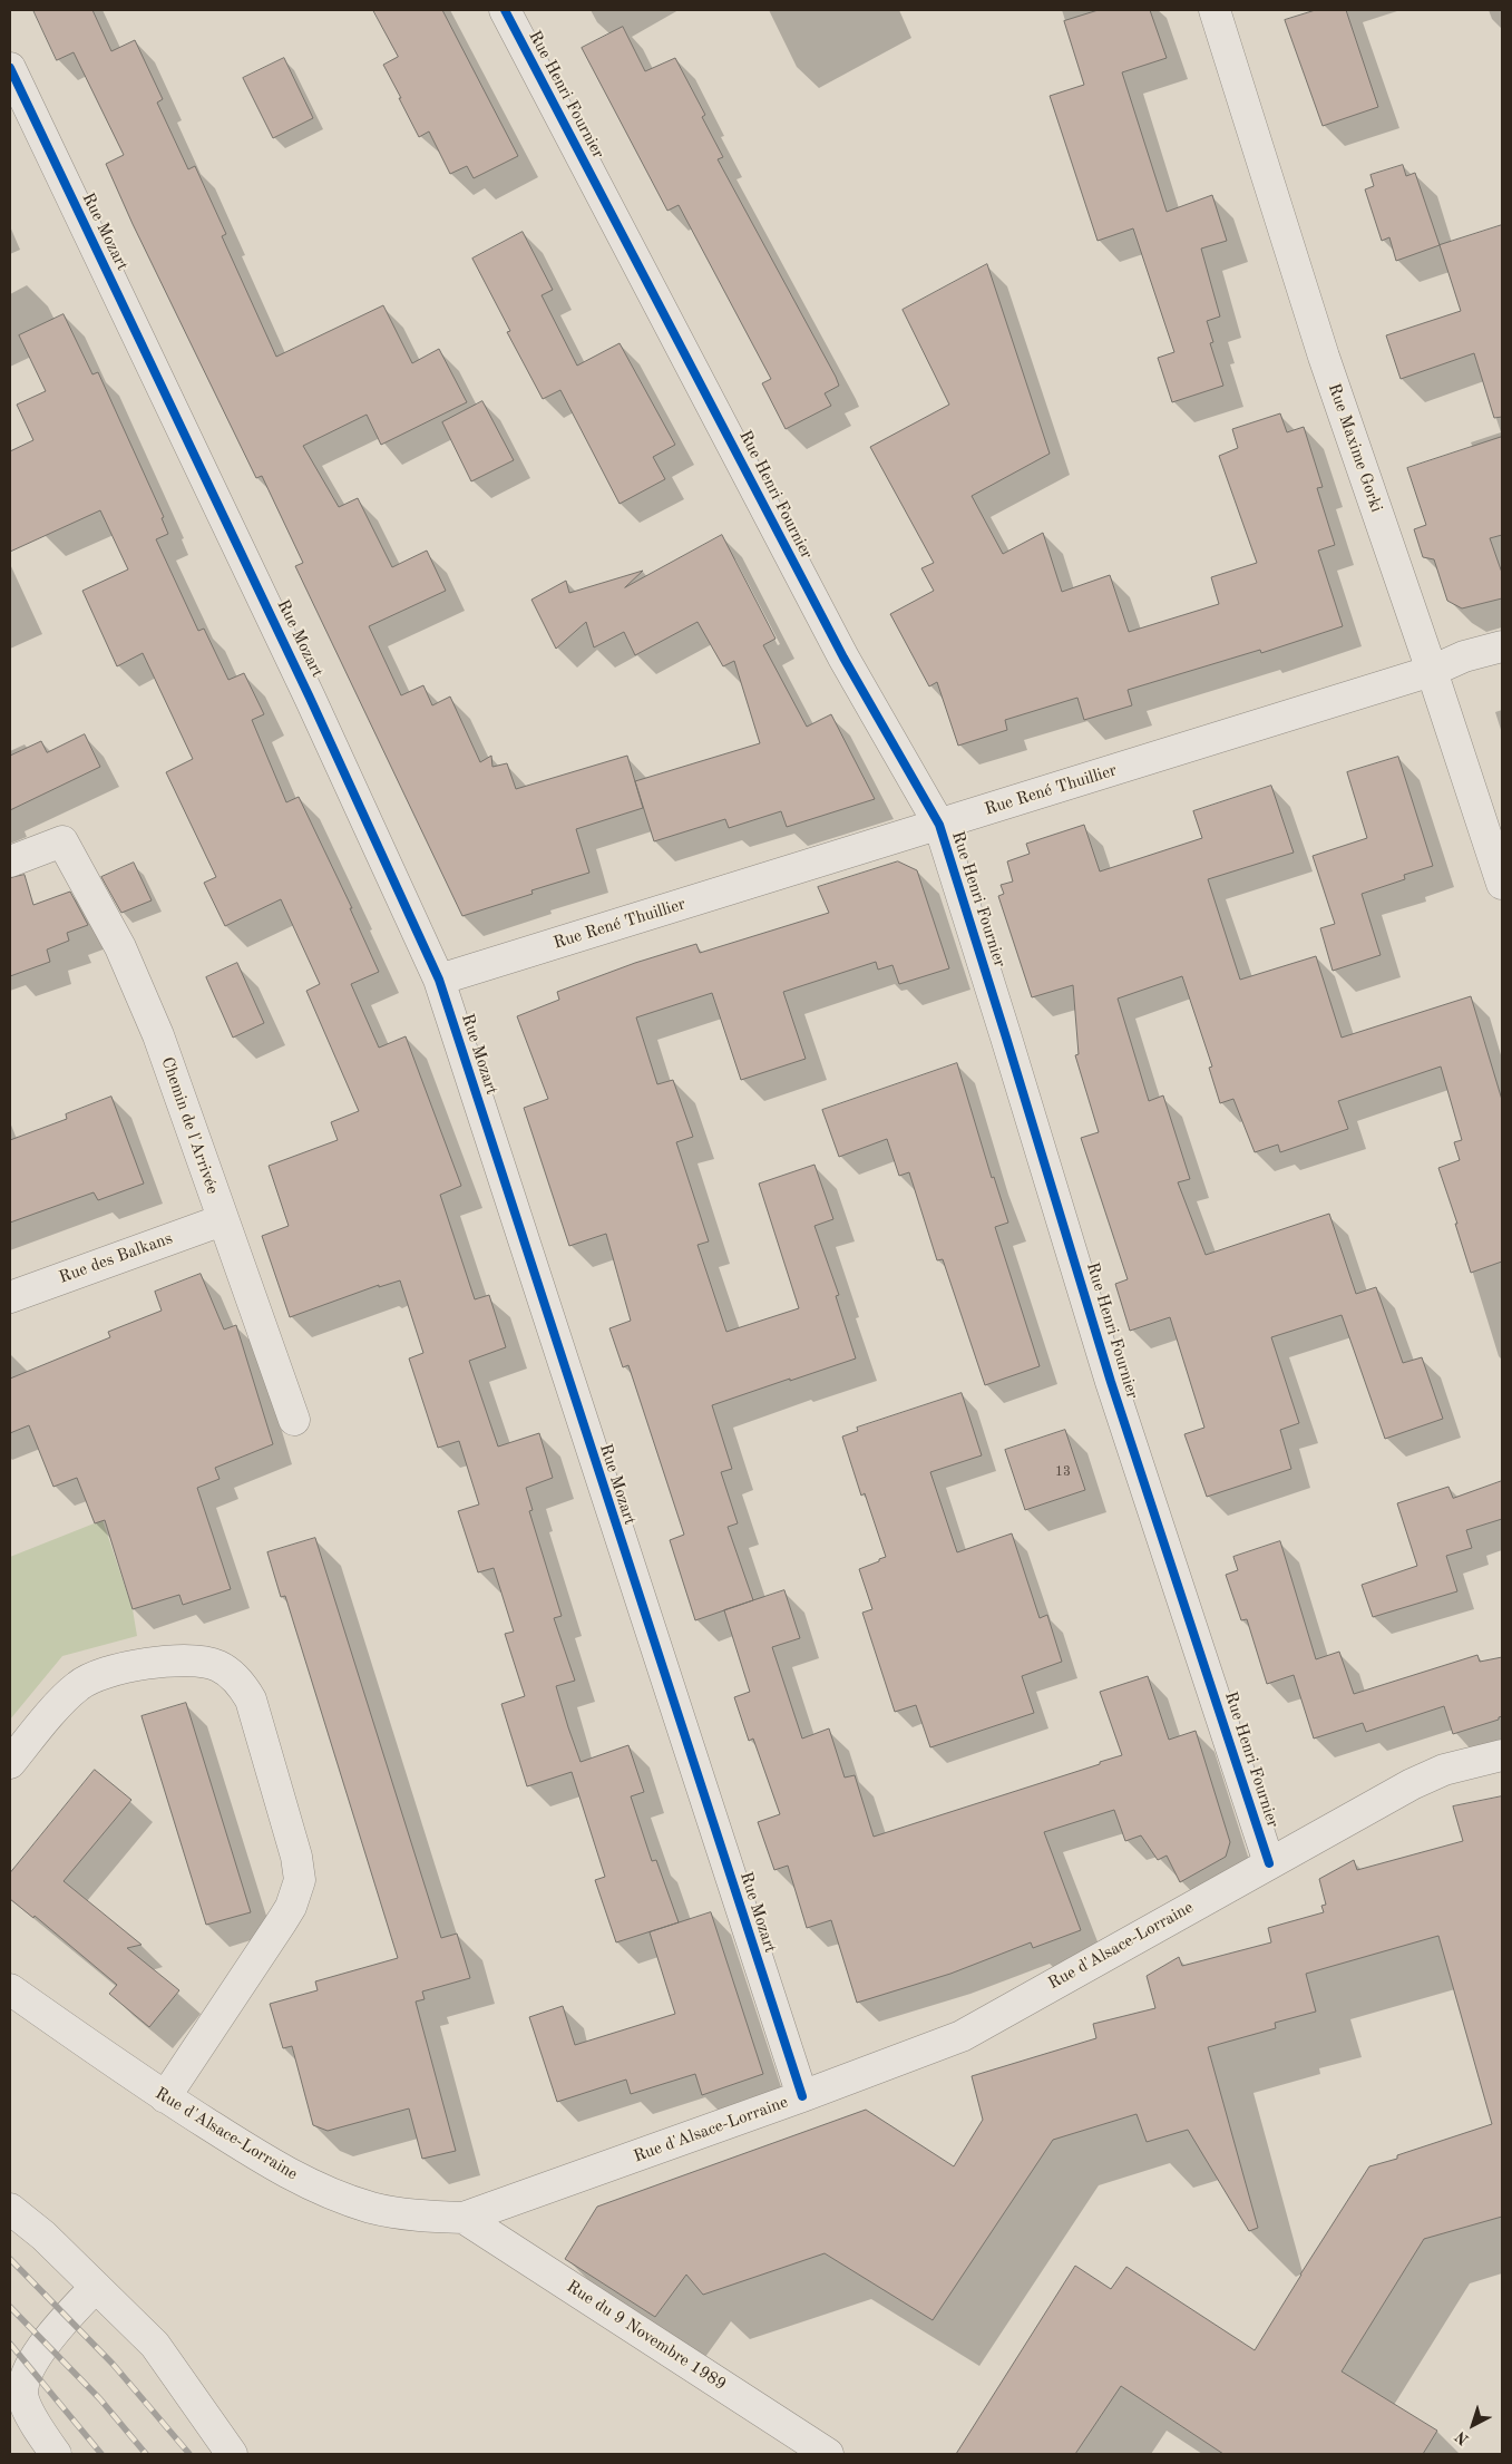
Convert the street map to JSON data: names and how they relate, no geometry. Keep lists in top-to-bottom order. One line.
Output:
{"streets":{"street":["Rue Henri Fournier","Rue Mozart","Rue Maxime Gorki","Rue René Thuillier","Chemin de l'Arrivée","Rue des Balkans","Rue d'Alsace-Lorraine","Rue du 9 Novembre 1989"]},"crossings":[["Rue Henri Fournier","Rue René Thuillier"],["Rue Henri Fournier","Rue d'Alsace-Lorraine"],["Rue Mozart","Rue René Thuillier"],["Rue Mozart","Rue d'Alsace-Lorraine"],["Rue Maxime Gorki","Rue René Thuillier"],["Chemin de l'Arrivée","Rue des Balkans"],["Rue d'Alsace-Lorraine","Rue du 9 Novembre 1989"]],"house_numbers":["13"],"north":"bottom left"}
